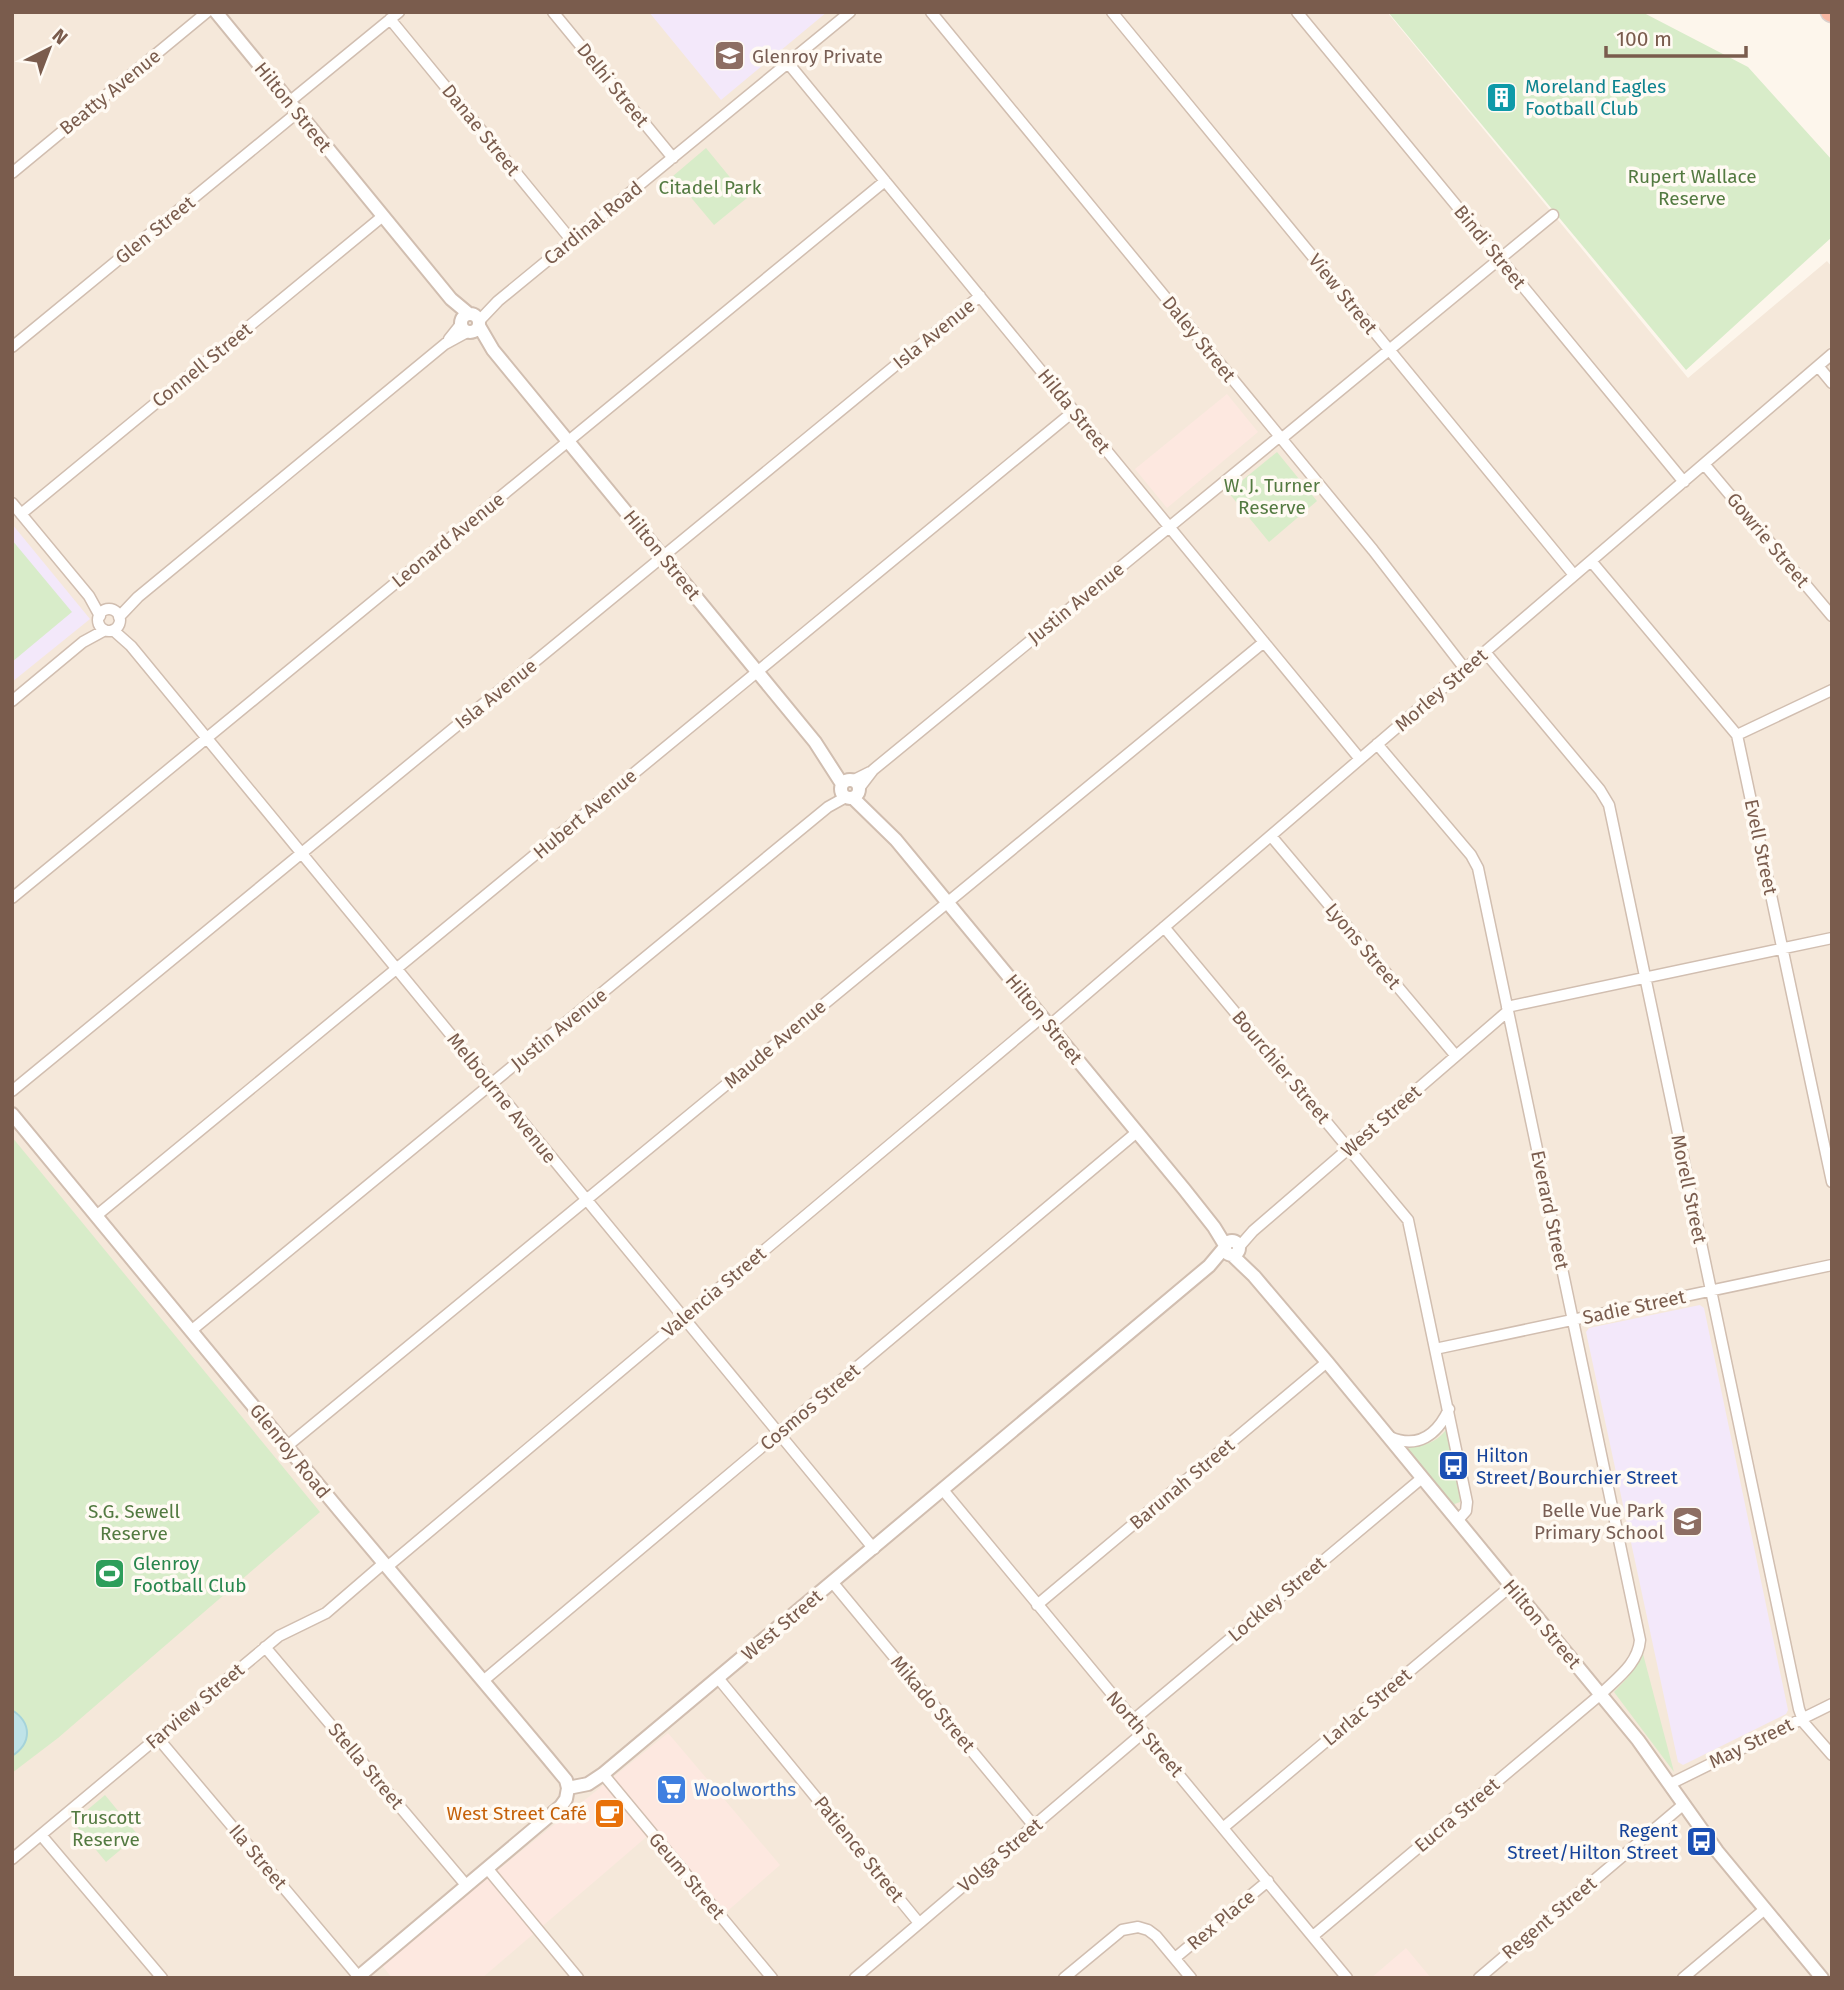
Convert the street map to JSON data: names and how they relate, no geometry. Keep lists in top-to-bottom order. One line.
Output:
{"streets":{"street":["Delhi Street","Beatty Avenue","Hilton Street","Danae Street","Cardinal Road","Glen Street","Bindi Street","View Street","Isla Avenue","Daley Street","Connell Street","Hilda Street","Leonard Avenue","Gowrie Street","Justin Avenue","Morley Street","Hubert Avenue","Evell Street","Lyons Street","Maude Avenue","Bourchier Street","Melbourne Avenue","West Street","Morell Street","Everard Street","Valencia Street","Sadie Street","Cosmos Street","Glenroy Road","Barunah Street","Lockley Street","Mikado Street","Farview Street","Larlac Street","North Street","May Street","Stella Street","Eucra Street","Patience Street","Volga Street","Ila Street","Geum Street","Regent Street","Rex Place"]},"crossings":[["Delhi Street","Cardinal Road"],["Hilton Street","Cardinal Road"],["Hilton Street","Glen Street"],["Hilton Street","Isla Avenue"],["Hilton Street","Connell Street"],["Hilton Street","Leonard Avenue"],["Hilton Street","Justin Avenue"],["Hilton Street","Morley Street"],["Hilton Street","Hubert Avenue"],["Hilton Street","Maude Avenue"],["Hilton Street","Bourchier Street"],["Hilton Street","West Street"],["Hilton Street","Everard Street"],["Hilton Street","Valencia Street"],["Hilton Street","Cosmos Street"],["Hilton Street","Barunah Street"],["Hilton Street","Lockley Street"],["Hilton Street","Larlac Street"],["Hilton Street","May Street"],["Hilton Street","Eucra Street"],["Hilton Street","Regent Street"],["Danae Street","Cardinal Road"],["Danae Street","Glen Street"],["Cardinal Road","Hilda Street"],["Cardinal Road","Melbourne Avenue"],["Bindi Street","Justin Avenue"],["Bindi Street","Morley Street"],["View Street","Justin Avenue"],["View Street","Morley Street"],["Isla Avenue","Hilda Street"],["Isla Avenue","Melbourne Avenue"],["Daley Street","Justin Avenue"],["Daley Street","Morley Street"],["Connell Street","Melbourne Avenue"],["Hilda Street","Leonard Avenue"],["Hilda Street","Justin Avenue"],["Hilda Street","Morley Street"],["Hilda Street","Hubert Avenue"],["Hilda Street","Maude Avenue"],["Leonard Avenue","Melbourne Avenue"],["Gowrie Street","Morley Street"],["Justin Avenue","Melbourne Avenue"],["Justin Avenue","Glenroy Road"],["Morley Street","Evell Street"],["Morley Street","Lyons Street"],["Morley Street","Bourchier Street"],["Morley Street","Morell Street"],["Morley Street","Everard Street"],["Morley Street","Valencia Street"],["Hubert Avenue","Melbourne Avenue"],["Hubert Avenue","Glenroy Road"],["Evell Street","West Street"],["Lyons Street","West Street"],["Maude Avenue","Melbourne Avenue"],["Maude Avenue","Glenroy Road"],["Bourchier Street","West Street"],["Bourchier Street","Sadie Street"],["Melbourne Avenue","West Street"],["Melbourne Avenue","Valencia Street"],["Melbourne Avenue","Cosmos Street"],["West Street","Morell Street"],["West Street","Everard Street"],["West Street","Glenroy Road"],["West Street","Mikado Street"],["West Street","North Street"],["West Street","Patience Street"],["West Street","Geum Street"],["Morell Street","Sadie Street"],["Morell Street","May Street"],["Everard Street","Sadie Street"],["Everard Street","Eucra Street"],["Valencia Street","Glenroy Road"],["Valencia Street","Farview Street"],["Cosmos Street","Glenroy Road"],["Glenroy Road","Farview Street"],["Barunah Street","North Street"],["Lockley Street","North Street"],["Mikado Street","Volga Street"],["Farview Street","Stella Street"],["Farview Street","Ila Street"],["Larlac Street","North Street"],["North Street","Eucra Street"],["North Street","Volga Street"],["North Street","Rex Place"],["Patience Street","Volga Street"]],"parks":["Rupert Wallace Reserve","Citadel Park","W. J. Turner Reserve","S.G. Sewell Reserve","Truscott Reserve"],"places":{"school or university":["Glenroy Private","Belle Vue Park Primary School"],"building":["Moreland Eagles Football Club"],"bus stop":["Hilton Street/Bourchier Street","Regent Street/Hilton Street"],"sports":["Glenroy Football Club"],"supermarket":["Woolworths"],"cafe":["West Street Café"]},"scale_bar":"100 m","north":"top right"}
